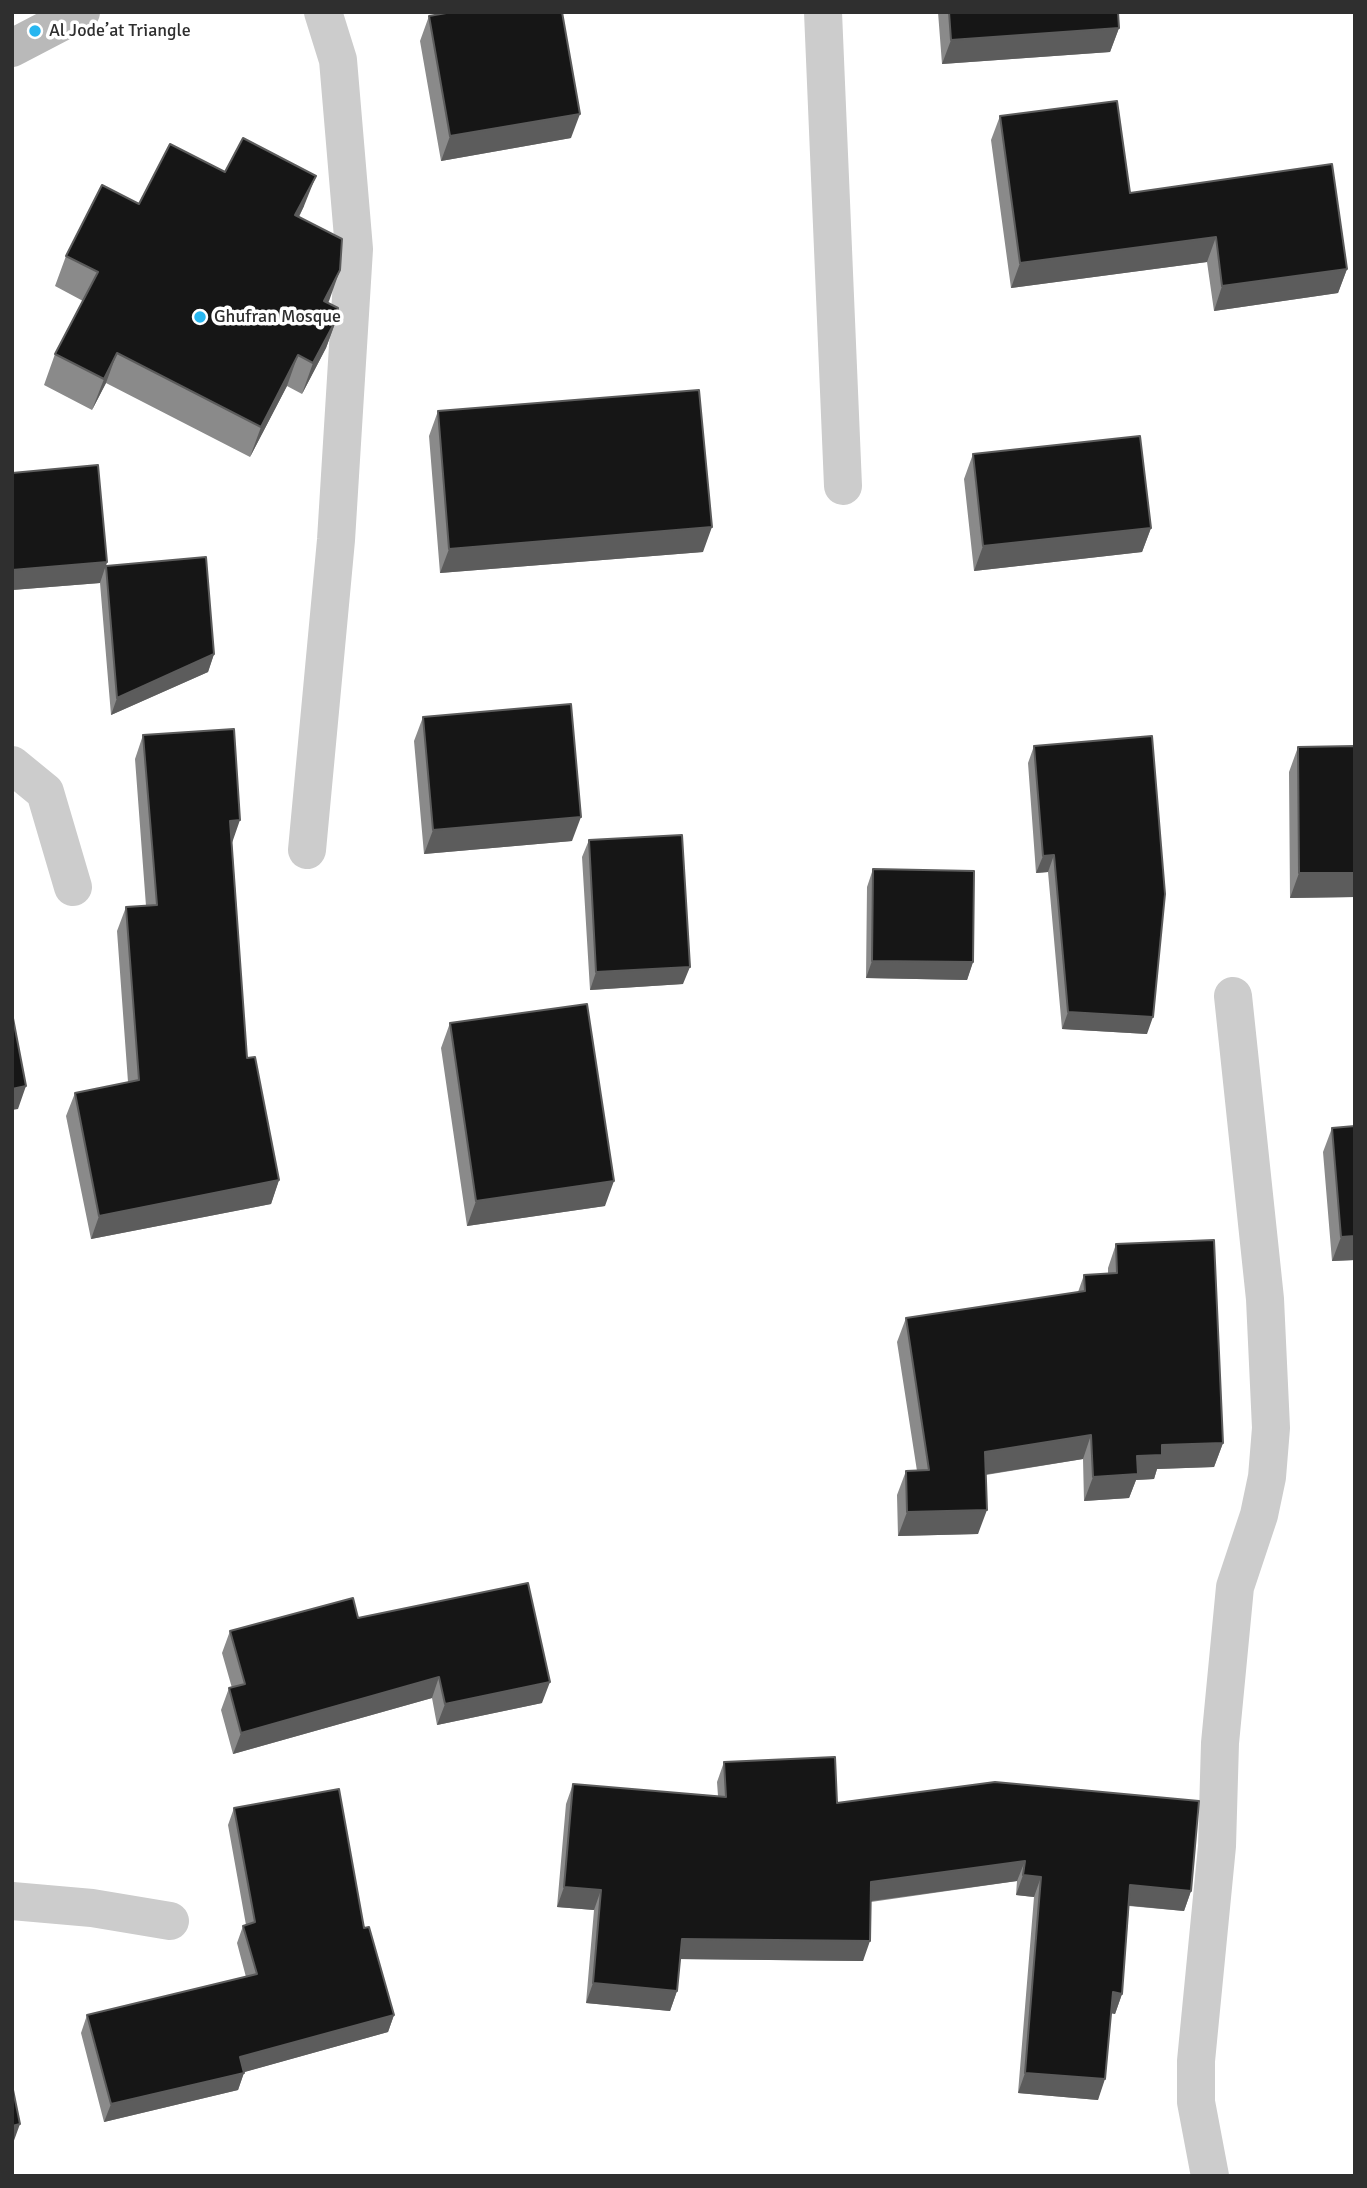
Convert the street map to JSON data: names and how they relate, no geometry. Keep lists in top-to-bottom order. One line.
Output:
{"places":["Al Jode’at Triangle","Ghufran Mosque"]}
